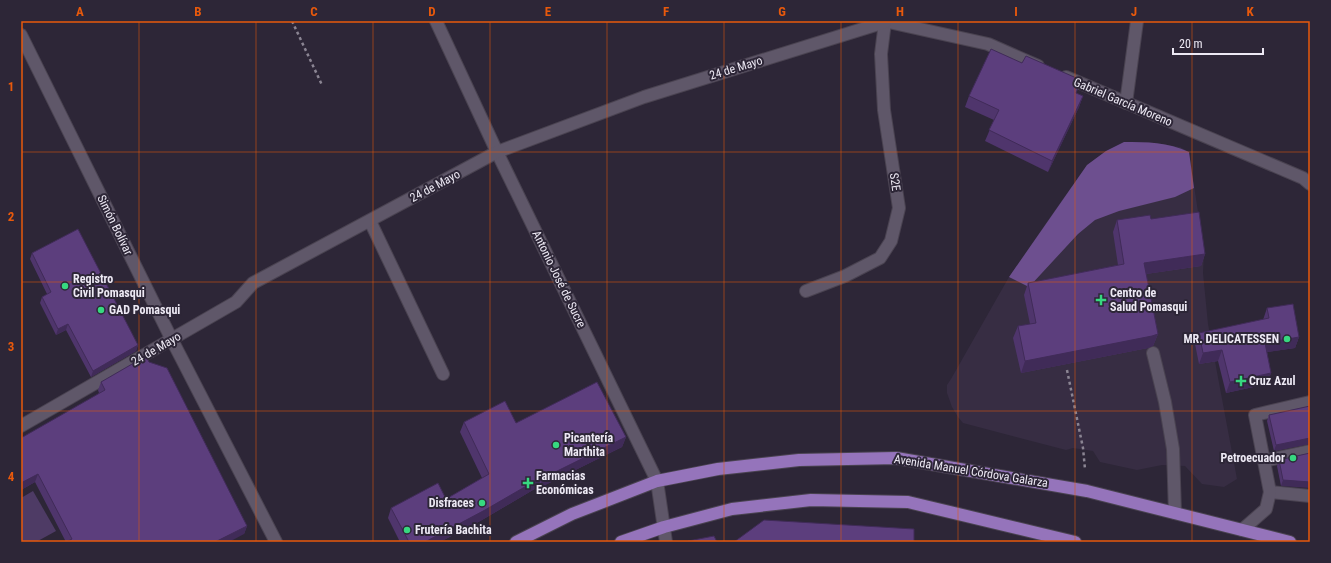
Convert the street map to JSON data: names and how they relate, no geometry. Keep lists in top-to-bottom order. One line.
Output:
{"streets":{"main road":["Avenida Manuel Córdova Galarza"],"street":["24 de Mayo","Gabriel García Moreno","S2E","Simón Bolívar","Antonio José de Sucre"]},"crossings":[["24 de Mayo","Gabriel García Moreno"],["24 de Mayo","S2E"],["24 de Mayo","Simón Bolívar"],["24 de Mayo","Antonio José de Sucre"],["Gabriel García Moreno","S2E"],["Antonio José de Sucre","Avenida Manuel Córdova Galarza"]],"places":{"other":["Registro Civil Pomasqui","GAD Pomasqui","MR. DELICATESSEN","Picantería Marthita","Petroecuador","Disfraces","Frutería Bachita"],"health":["Centro de Salud Pomasqui","Cruz Azul","Farmacias Económicas"]},"scale_bar":"20 m","grid":{"columns":["A","B","C","D","E","F","G","H","I","J","K"],"rows":["1","2","3","4"]}}
